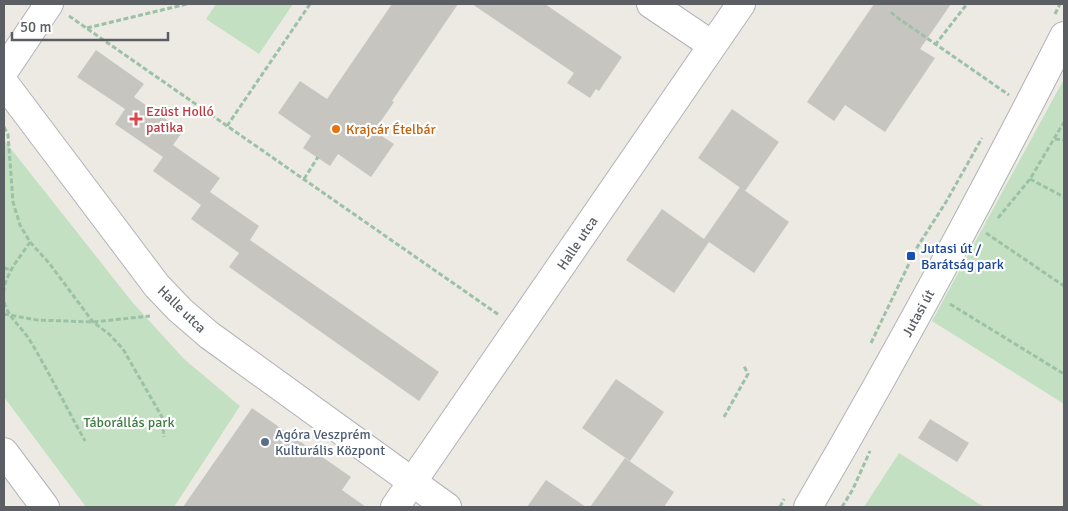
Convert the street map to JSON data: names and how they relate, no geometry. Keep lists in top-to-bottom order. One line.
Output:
{"streets":{"street":["Halle utca","Jutasi út"]},"parks":["Táborállás park"],"places":{"health":["Ezüst Holló patika"],"other":["Krajcár Ételbár","Agóra Veszprém Kulturális Központ"],"transit":["Jutasi út / Barátság park"]},"scale_bar":"50 m"}
